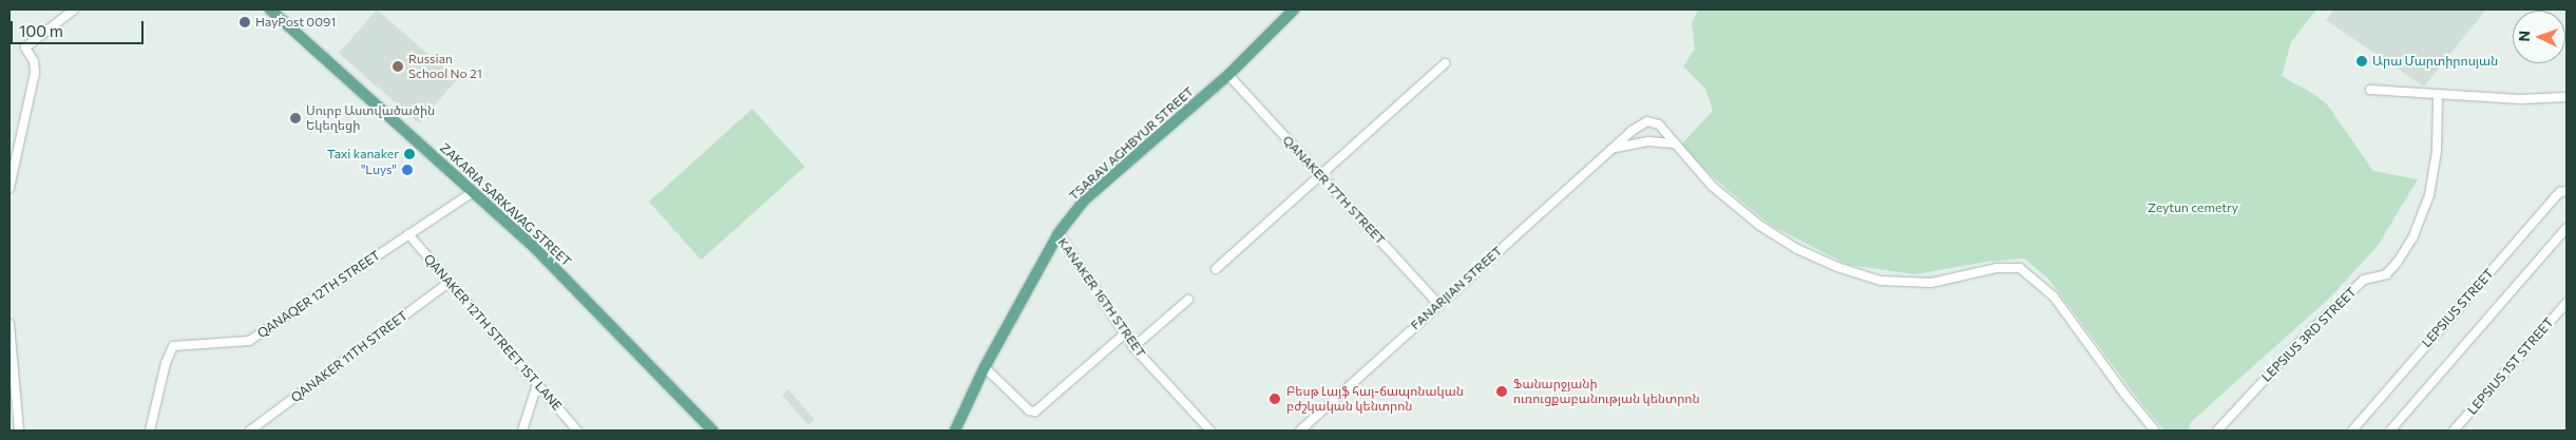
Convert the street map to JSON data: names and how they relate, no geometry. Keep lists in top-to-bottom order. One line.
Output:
{"streets":{"main road":["TSARAV AGHBYUR STREET","ZAKARIA SARKAVAG STREET"],"street":["QANAKER 17TH STREET","FANARJIAN STREET","QANAQER 12TH STREET","KANAKER 16TH STREET","LEPSIUS STREET","QANAKER 12TH STREET 1ST LANE","LEPSIUS 3RD STREET","QANAKER 11TH STREET","LEPSIUS 1ST STREET"]},"crossings":[["TSARAV AGHBYUR STREET","QANAKER 17TH STREET"],["TSARAV AGHBYUR STREET","KANAKER 16TH STREET"],["QANAKER 17TH STREET","FANARJIAN STREET"],["ZAKARIA SARKAVAG STREET","QANAQER 12TH STREET"],["QANAQER 12TH STREET","QANAKER 12TH STREET 1ST LANE"],["QANAKER 12TH STREET 1ST LANE","QANAKER 11TH STREET"]],"parks":["Zeytun cemetry"],"places":["HayPost 0091","Արա Մարտիրոսյան","Russian School No 21","Սուրբ Աստվածածին Եկեղեցի","Taxi kanaker","\"Luys\"","Ֆանարջյանի ուռուցքաբանության կենտրոն","Բեսթ Լայֆ հայ-ճապոնական բժշկական կենտրոն"],"scale_bar":"100 m","north":"left"}
